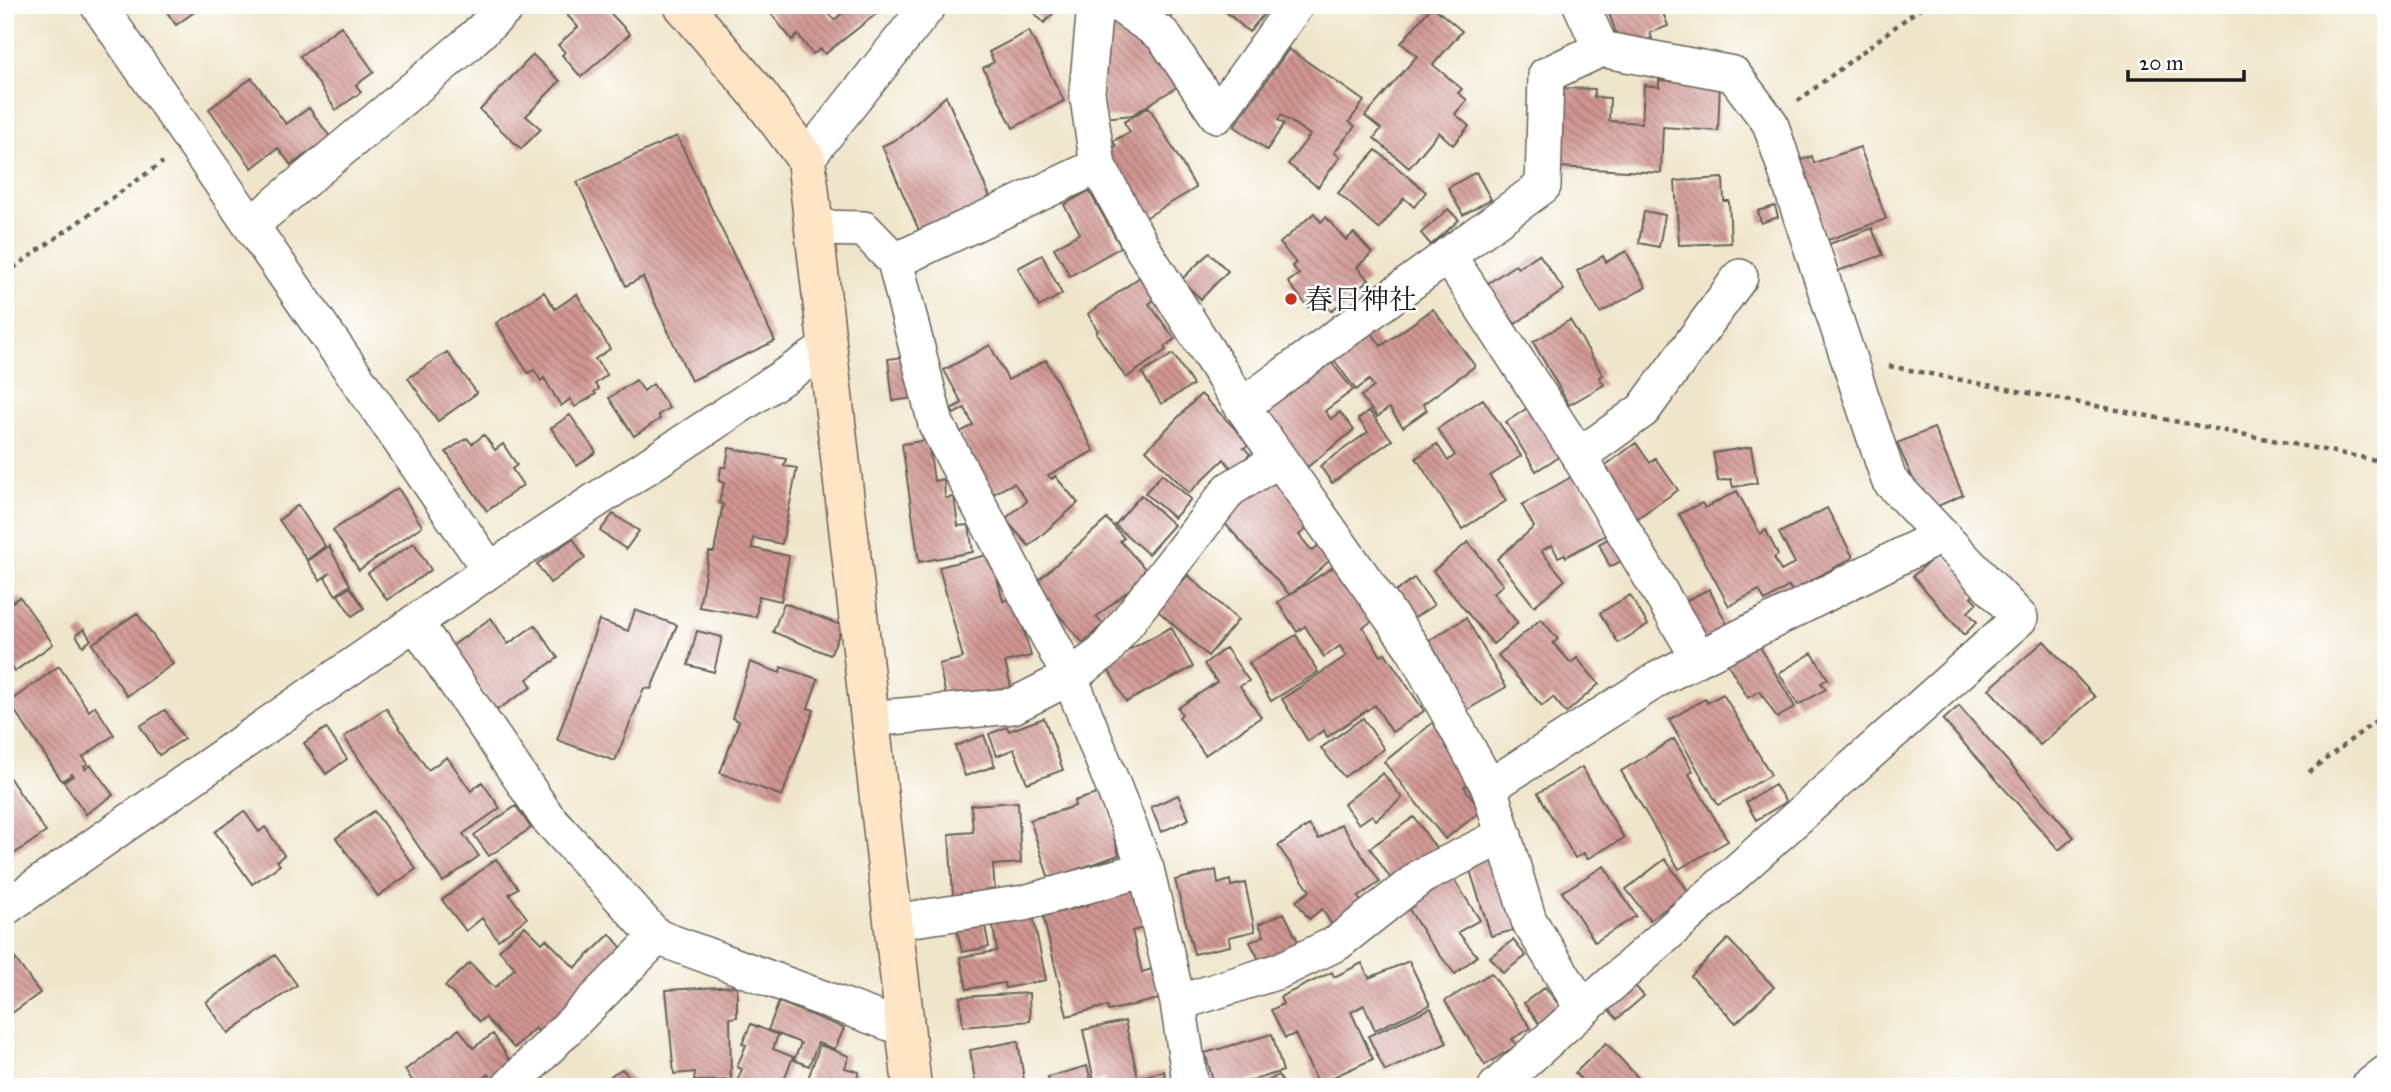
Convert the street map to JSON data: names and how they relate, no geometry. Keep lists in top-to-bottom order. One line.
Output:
{"places":["春日神社"],"scale_bar":"20 m"}
